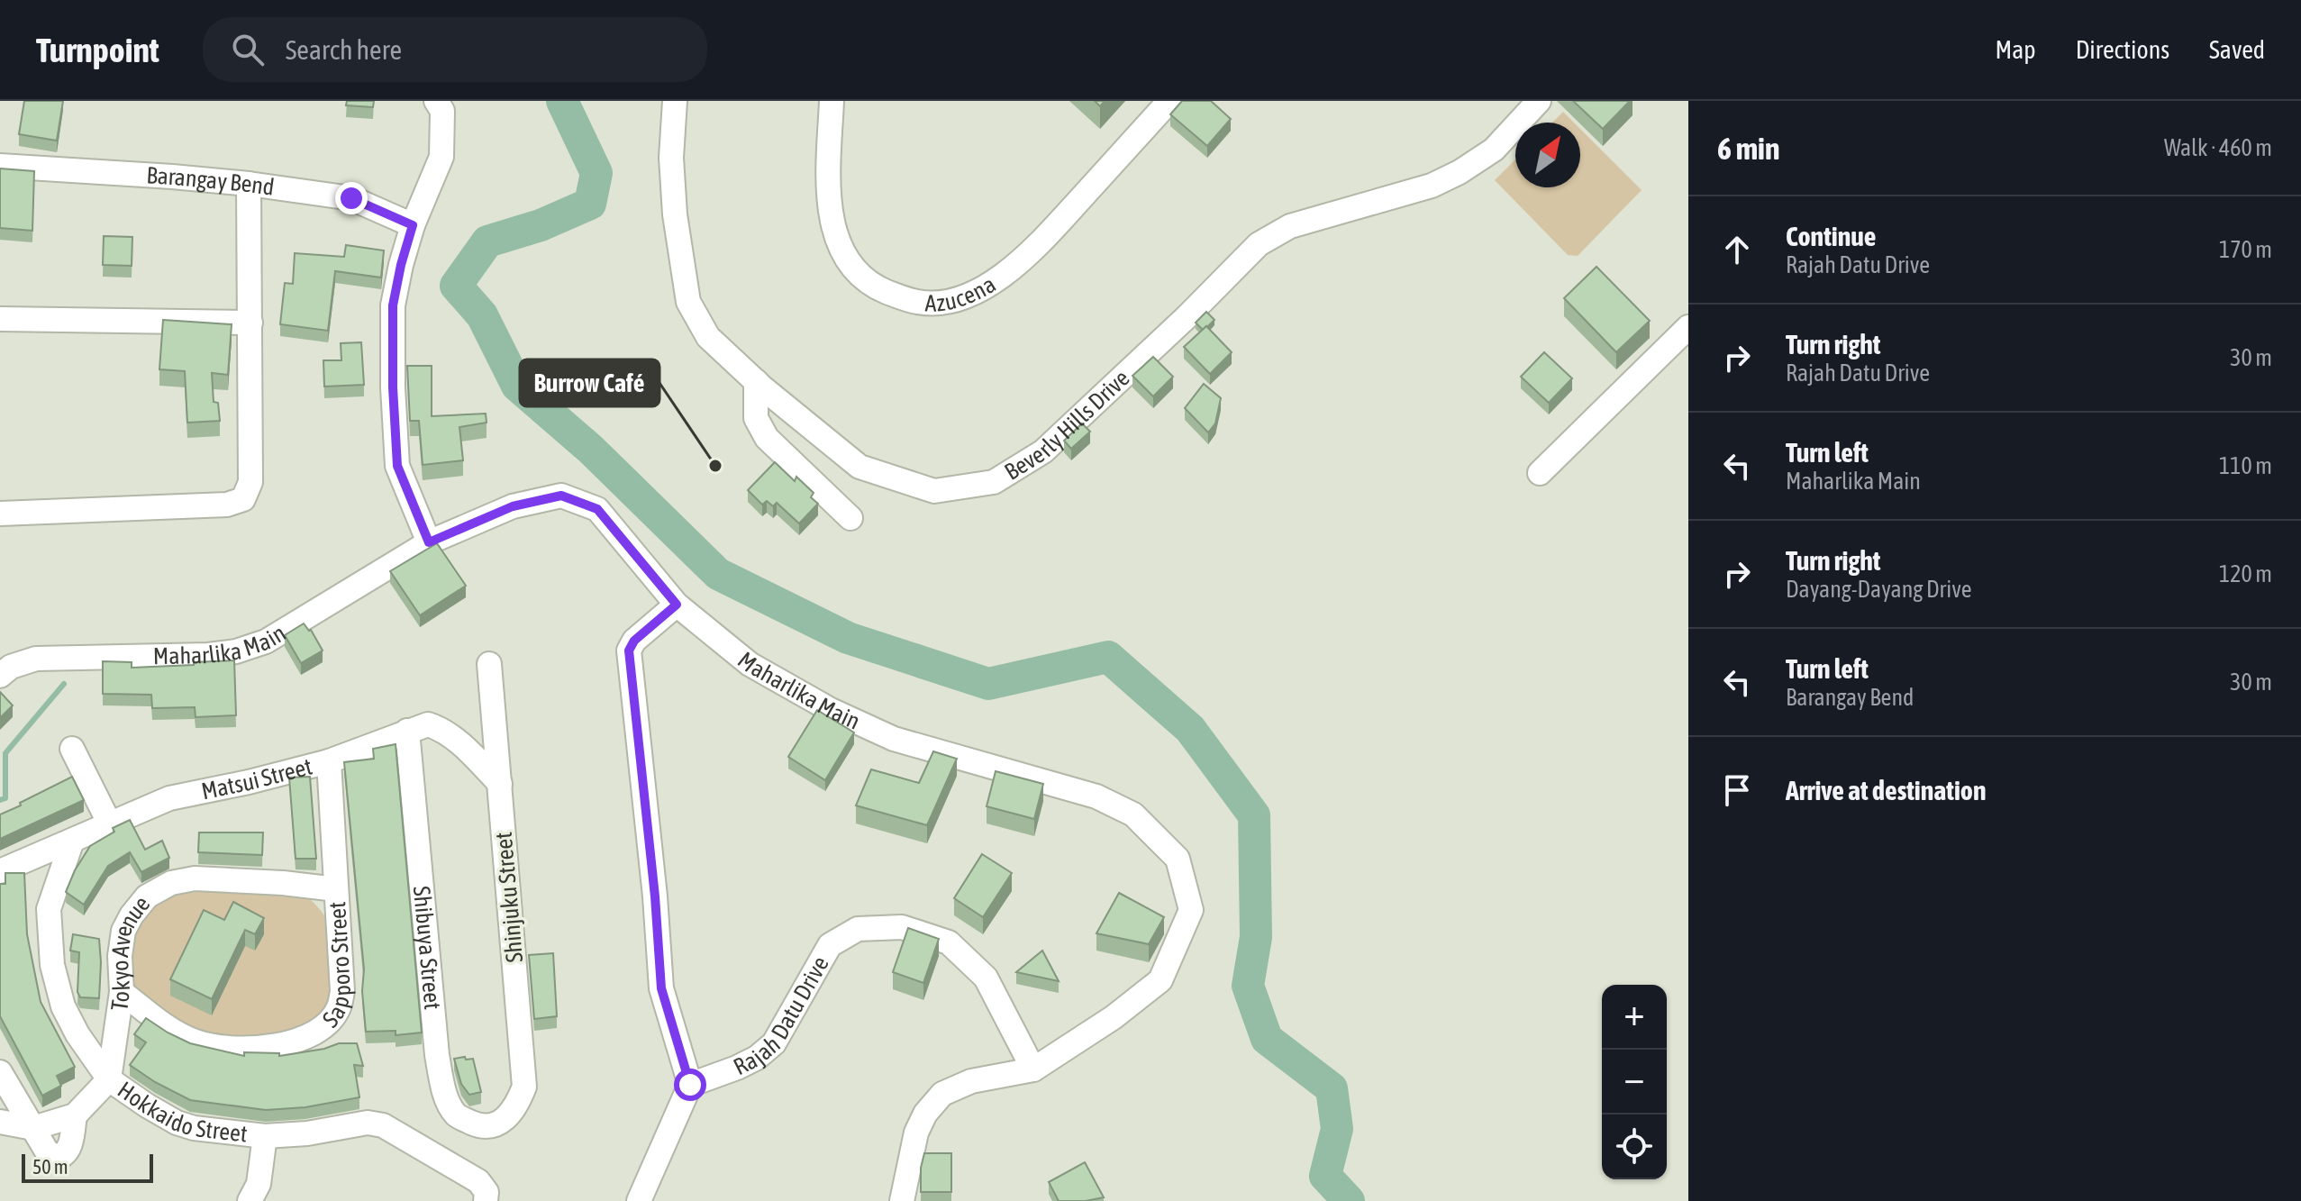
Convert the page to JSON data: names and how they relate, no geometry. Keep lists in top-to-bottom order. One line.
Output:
{"streets":{"street":["Barangay Bend","Azucena","Beverly Hills Drive","Maharlika Main","Matsui Street","Shinjuku Street","Shibuya Street","Tokyo Avenue","Sapporo Street","Rajah Datu Drive","Hokkaido Street"]},"crossings":[["Maharlika Main","Rajah Datu Drive"],["Matsui Street","Shinjuku Street"],["Matsui Street","Shibuya Street"],["Matsui Street","Sapporo Street"],["Matsui Street","Hokkaido Street"],["Shinjuku Street","Shibuya Street"],["Tokyo Avenue","Sapporo Street"],["Tokyo Avenue","Hokkaido Street"]],"places":["Burrow Café"],"scale_bar":"50 m","north":"top right","page":{"header":"Turnpoint","search":"Search here","nav":["Map","Directions","Saved"],"heading":["6 min","Walk · 460 m"],"list":[["Continue","Rajah Datu Drive","170 m"],["Turn right","Rajah Datu Drive","30 m"],["Turn left","Maharlika Main","110 m"],["Turn right","Dayang-Dayang Drive","120 m"],["Turn left","Barangay Bend","30 m"],"Arrive at destination"],"map_buttons":["+","−"],"scale":"50 m"}}
